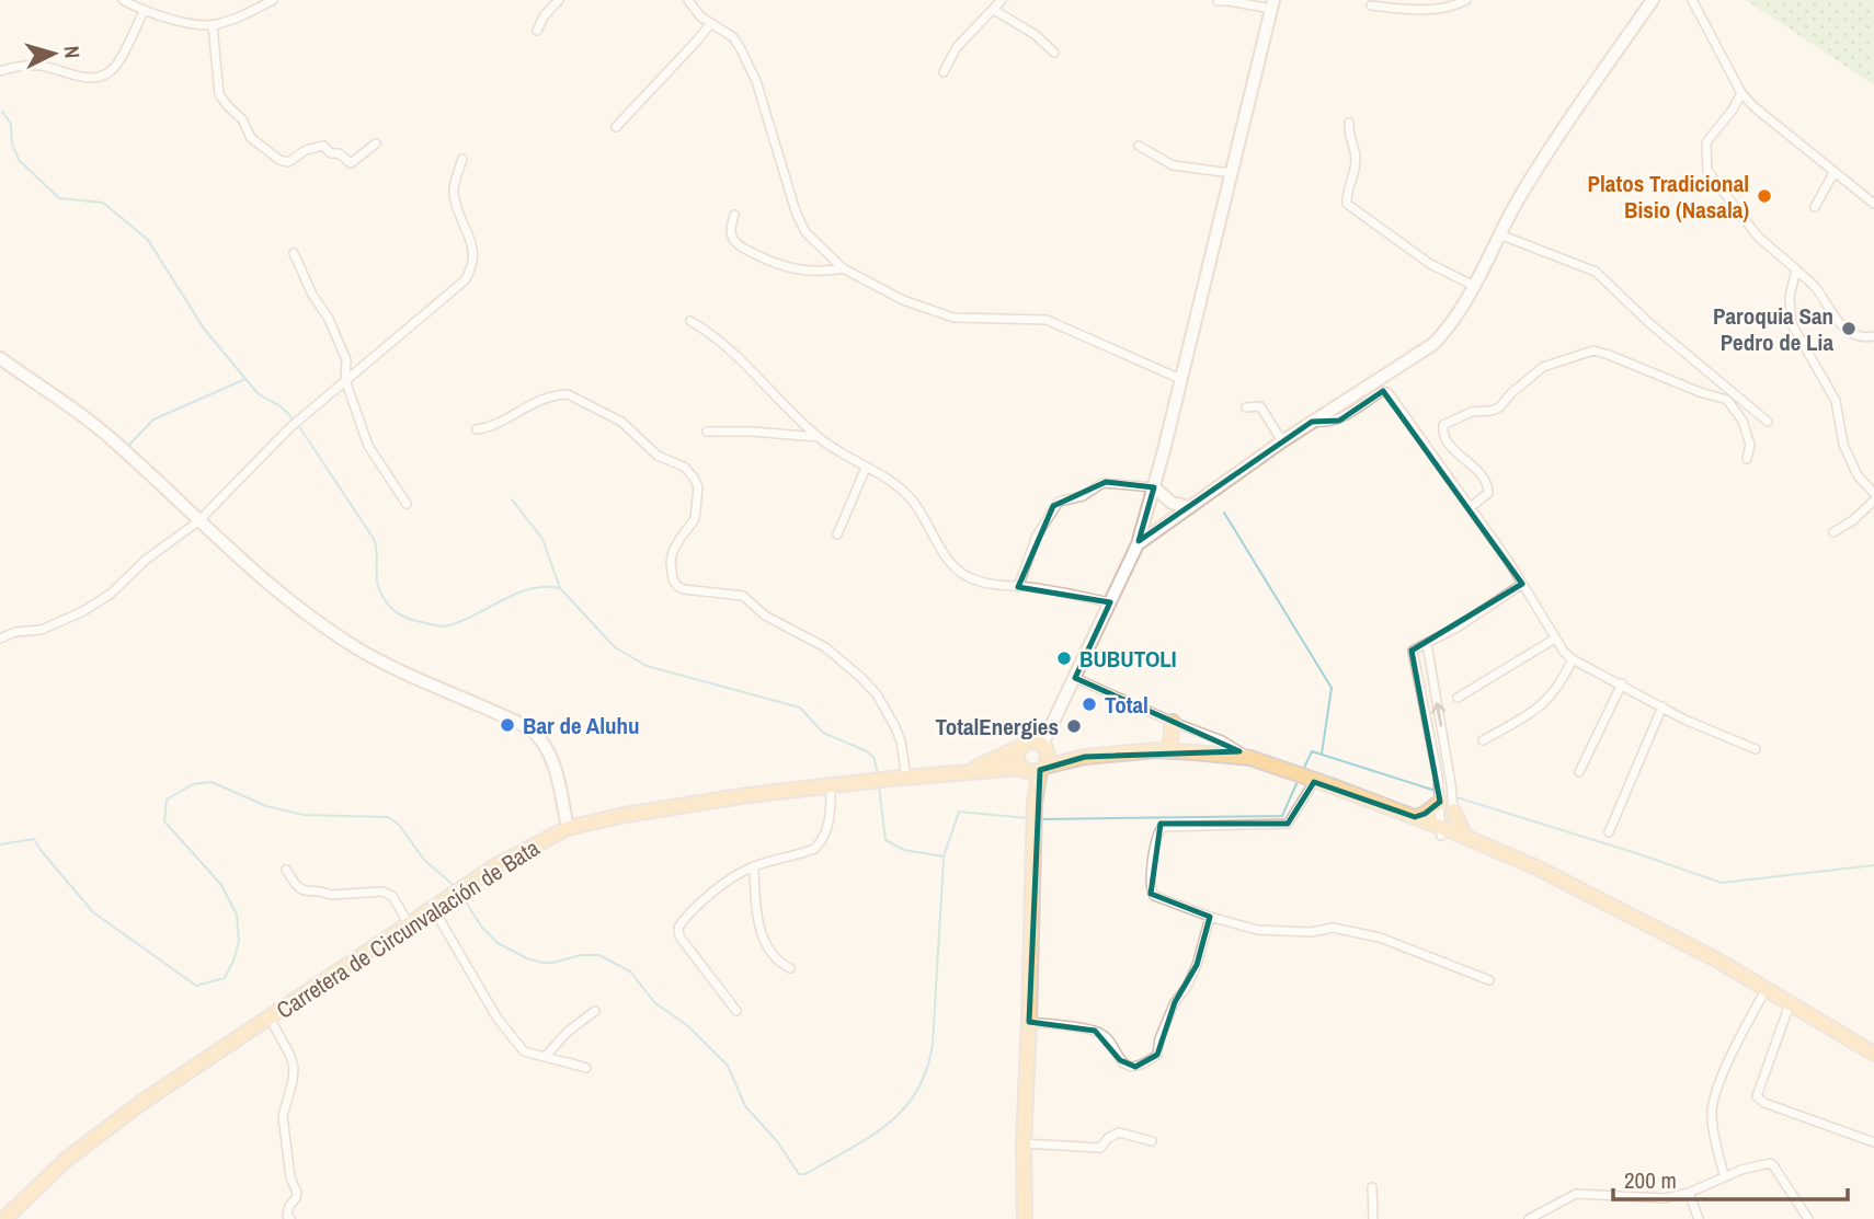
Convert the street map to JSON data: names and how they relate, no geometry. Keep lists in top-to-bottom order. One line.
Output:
{"streets":{"main road":["Carretera de Circunvalación de Bata"]},"places":["Platos Tradicional Bisio (Nasala)","Paroquia San Pedro de Lia","BUBUTOLI","Total","Bar de Aluhu","TotalEnergies"],"scale_bar":"200 m","north":"right"}
